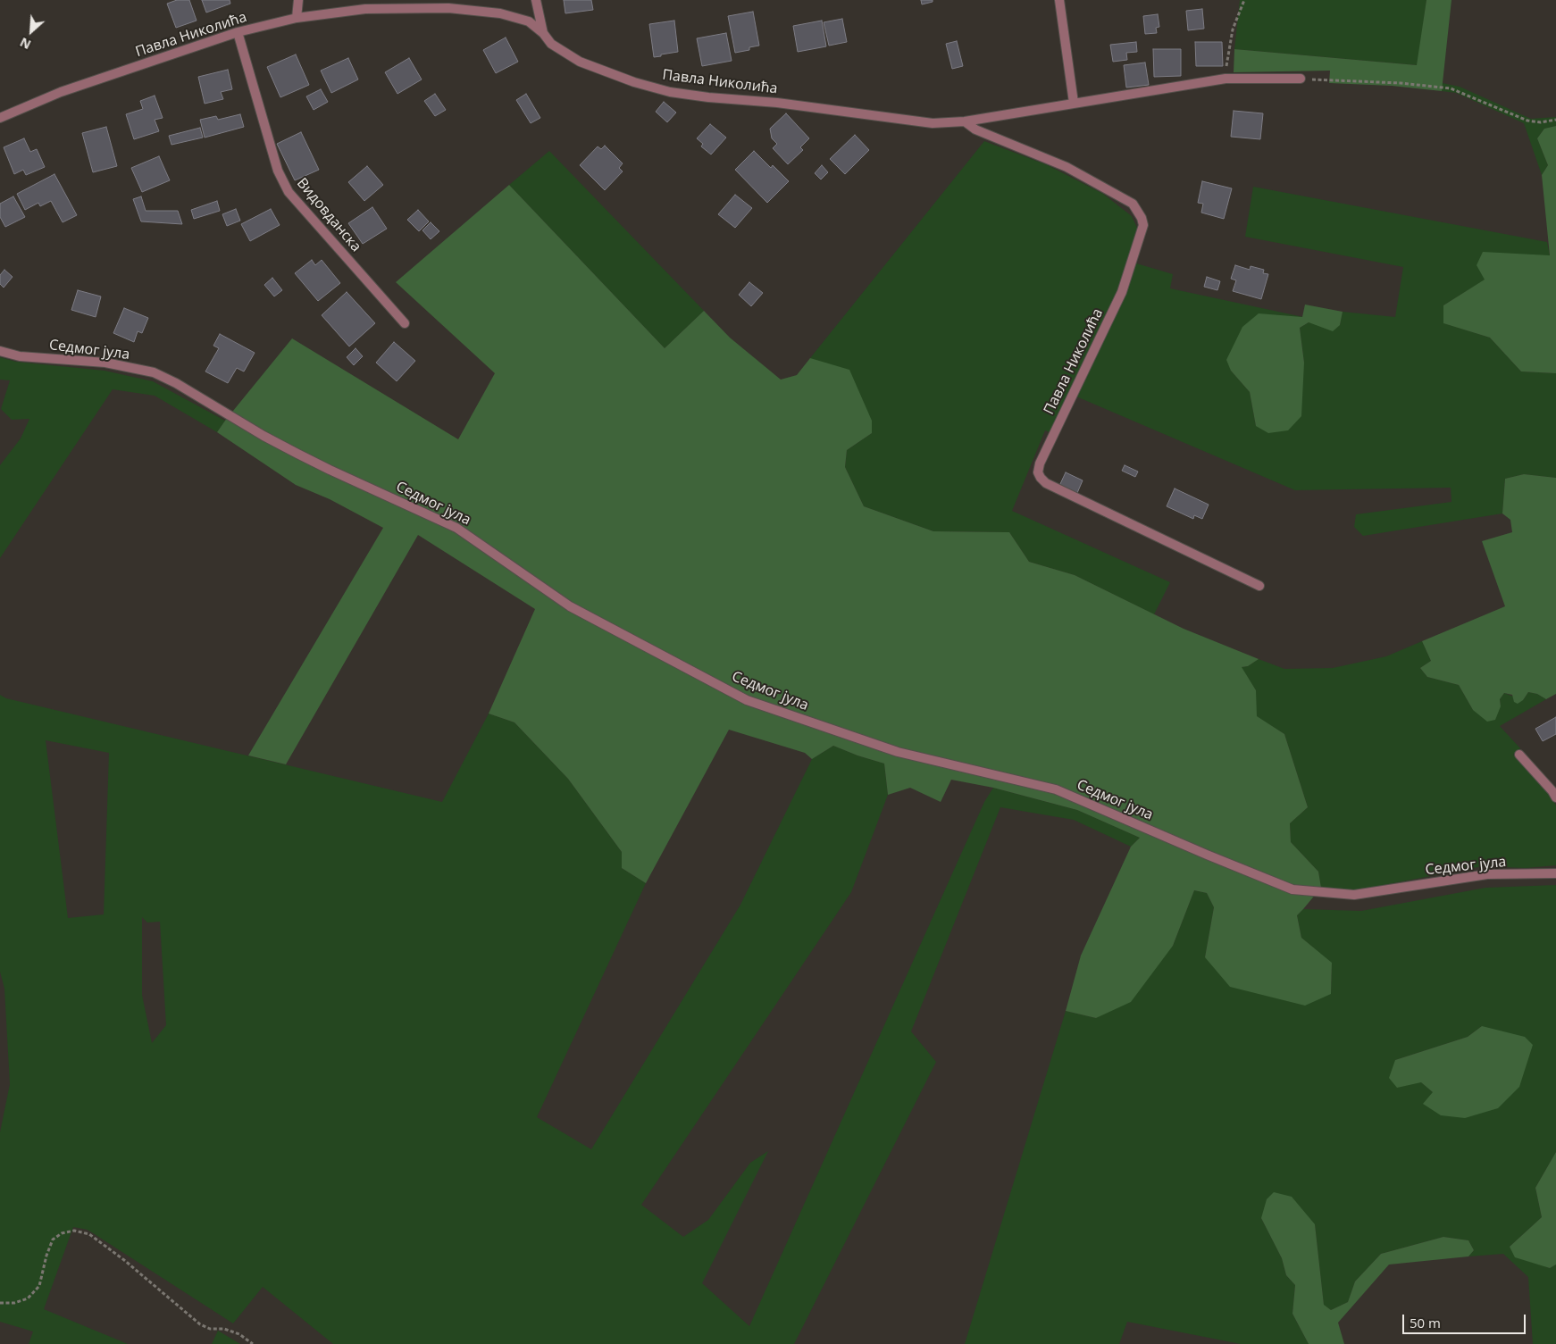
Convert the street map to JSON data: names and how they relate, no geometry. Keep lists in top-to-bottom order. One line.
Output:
{"streets":{"street":["Павла Николића","Видовданска","Седмог јула"]},"crossings":[["Павла Николића","Видовданска"]],"scale_bar":"50 m","north":"bottom left"}
